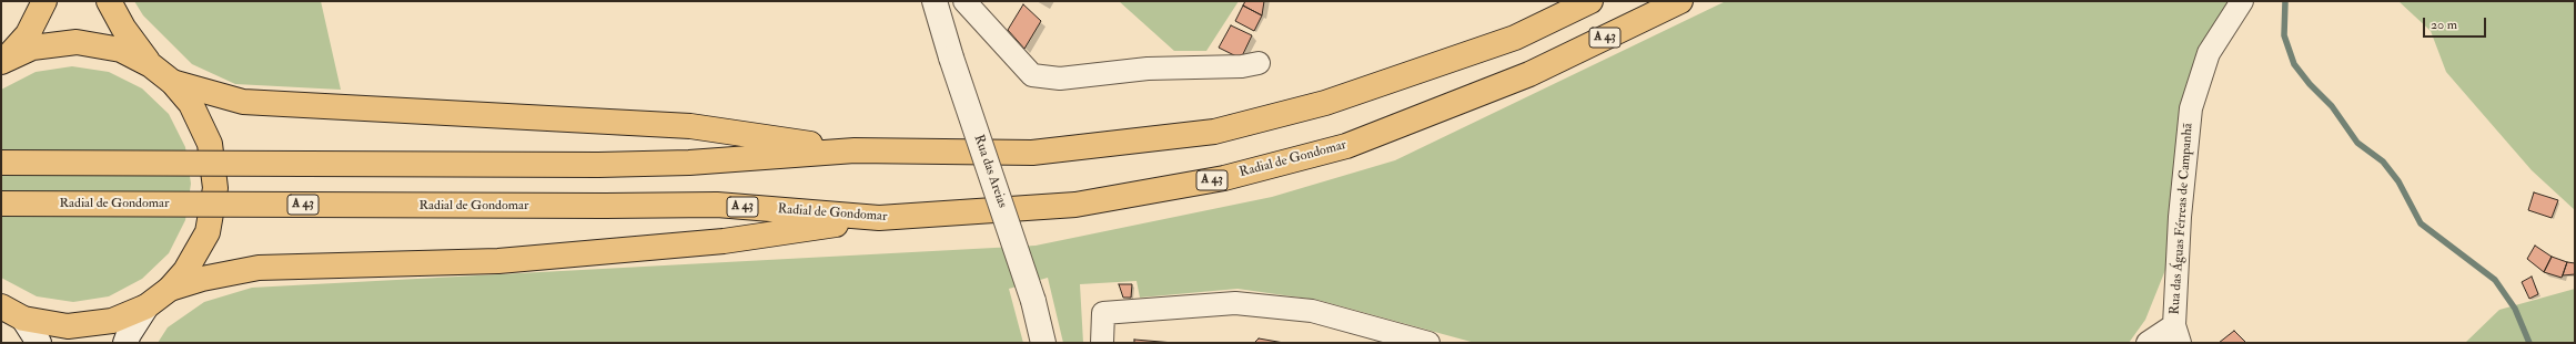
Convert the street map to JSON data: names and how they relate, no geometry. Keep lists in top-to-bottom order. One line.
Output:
{"streets":{"main road":["A 43","Radial de Gondomar"],"street":["Rua das Areias","Rua das Águas Férreas de Campanhã"]},"scale_bar":"20 m"}
